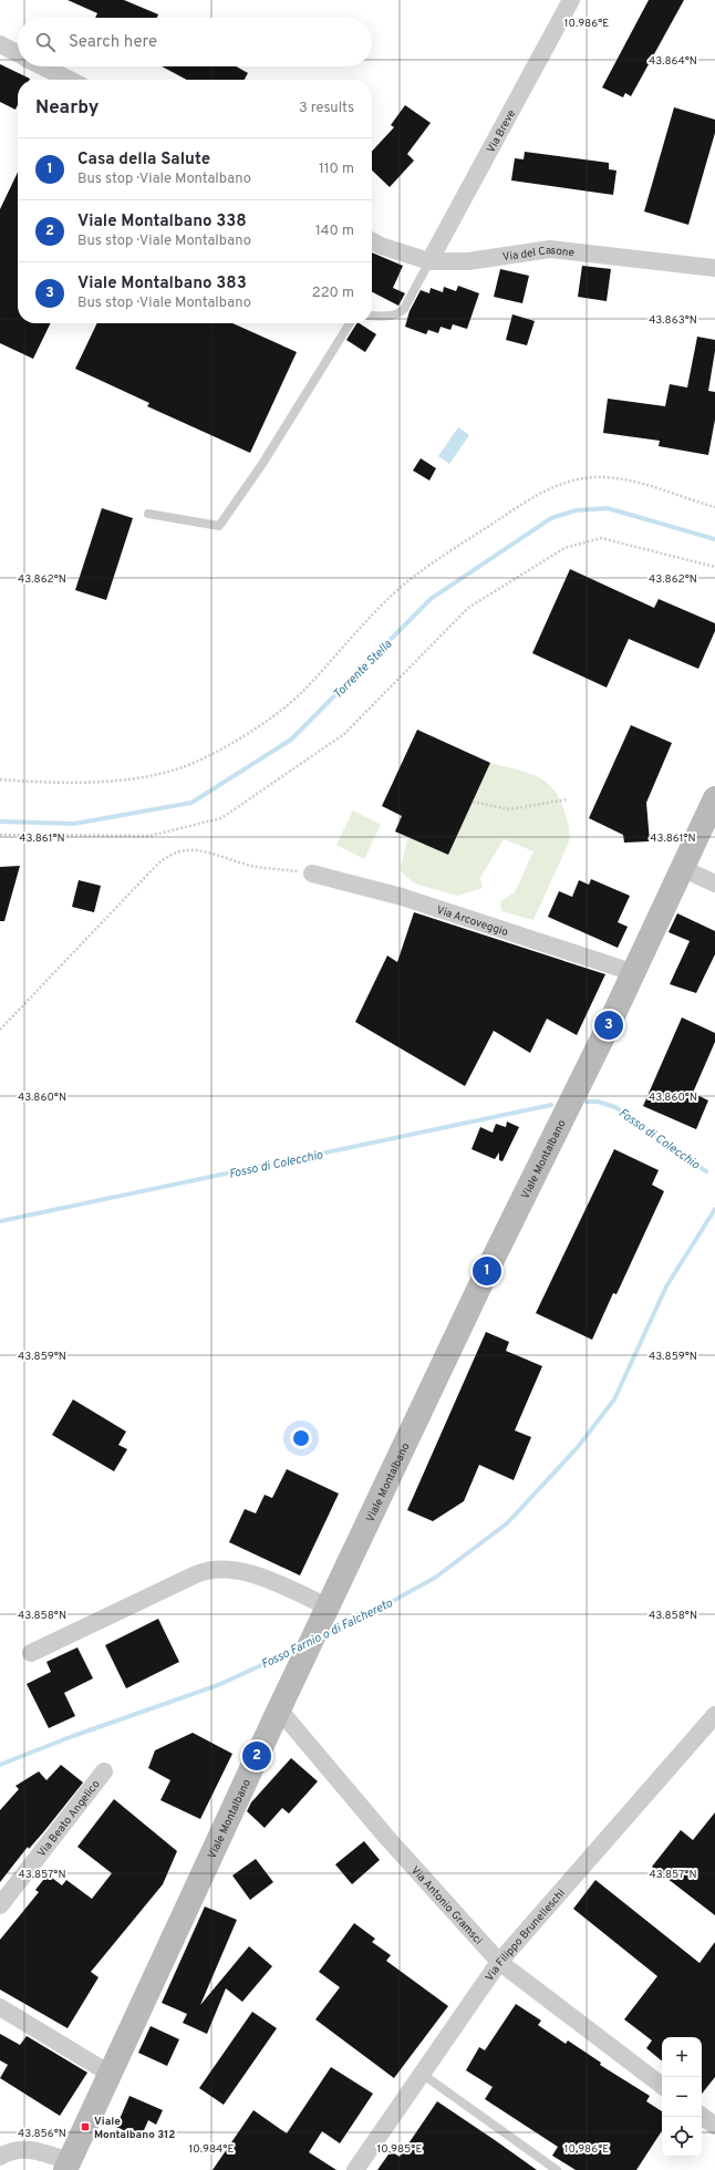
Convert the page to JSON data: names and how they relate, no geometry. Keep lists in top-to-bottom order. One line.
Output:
{"streets":{"main road":["Viale Montalbano"],"street":["Via Breve","Via del Casone","Via Arcoveggio","Via Beato Angelico","Via Antonio Gramsci","Via Filippo Brunelleschi"]},"crossings":[["Via Breve","Via del Casone"],["Via Arcoveggio","Viale Montalbano"],["Viale Montalbano","Via Antonio Gramsci"],["Via Antonio Gramsci","Via Filippo Brunelleschi"]],"water":["Torrente Stella","Fosso di Colecchio","Fosso Farnio o di Falchereto"],"places":{"transit":["Viale Montalbano 312"]},"page":{"search":"Search here","heading":["Nearby","3 results"],"list":[{"mark":"1","name":"Casa della Salute","note":"Bus stop · Viale Montalbano","value":"110 m"},{"mark":"2","name":"Viale Montalbano 338","note":"Bus stop · Viale Montalbano","value":"140 m"},{"mark":"3","name":"Viale Montalbano 383","note":"Bus stop · Viale Montalbano","value":"220 m"}],"pins":["3","1","2"],"map_buttons":["+","−"]},"coordinates":["10.986°E","43.864°N","43.863°N","43.862°N","43.861°N","43.860°N","43.859°N","43.858°N","43.857°N","43.856°N","10.984°E","10.985°E"]}
